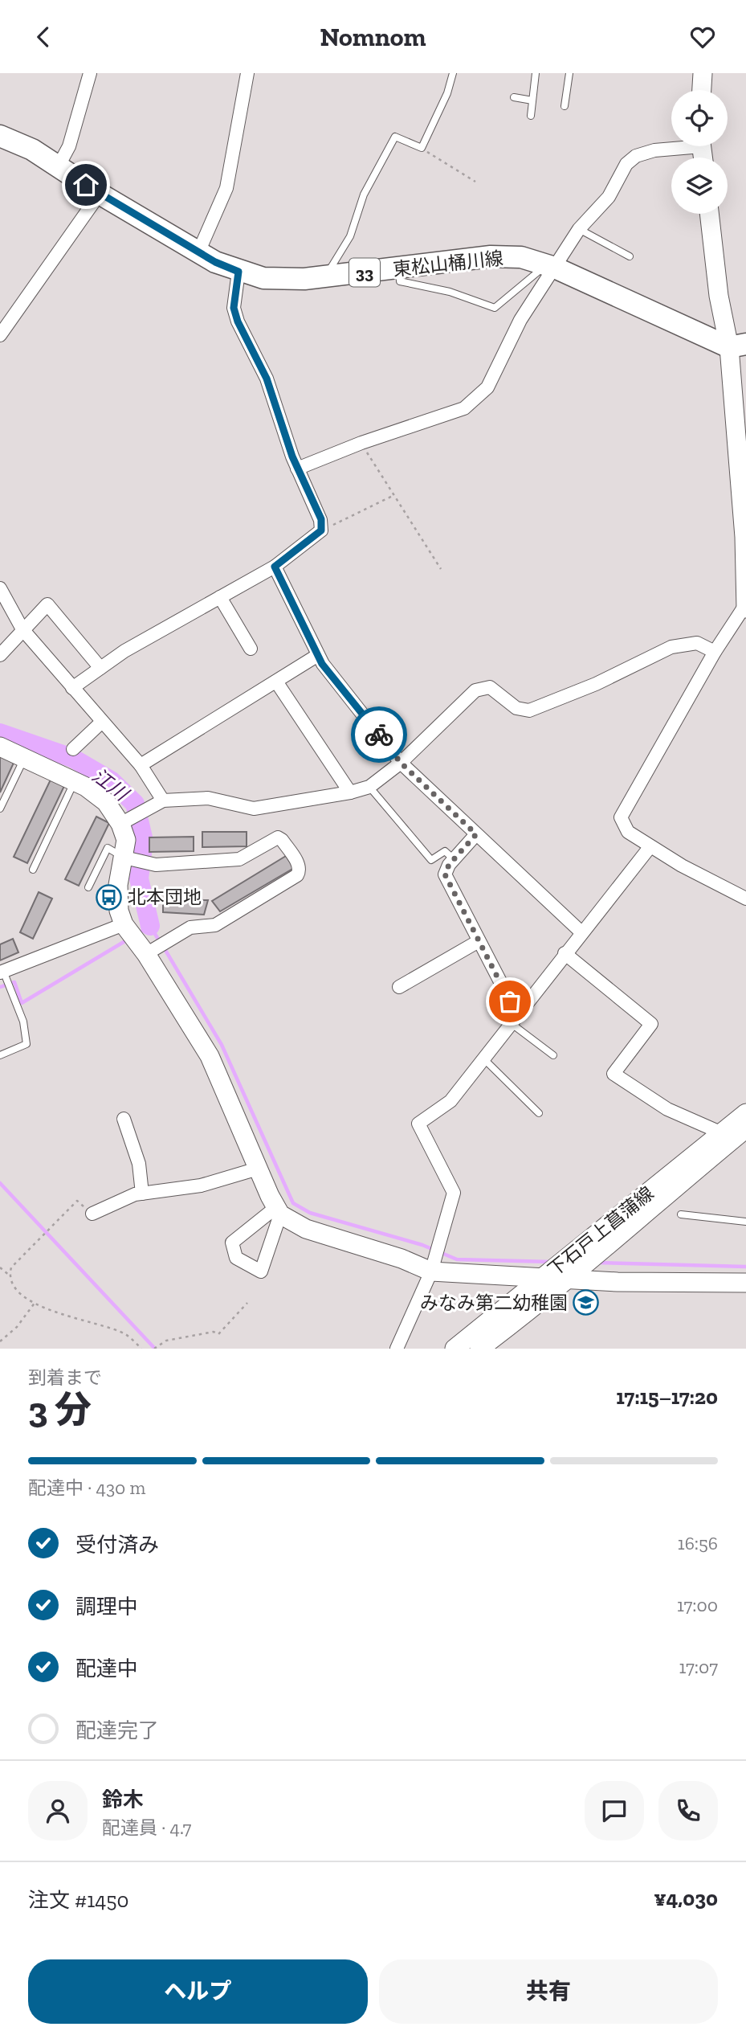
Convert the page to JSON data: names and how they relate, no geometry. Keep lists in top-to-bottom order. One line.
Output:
{"streets":{"main road":["東松山桶川線","33"],"street":["下石戸上菖蒲線"]},"water":["江川"],"places":{"bus stop":["北本団地"],"school or university":["みなみ第二幼稚園"]},"page":{"header":"Nomnom","heading":["3 分","到着まで","17:15–17:20"],"panel":["鈴木","配達員 · 4.7","注文 #1450","¥4,030"],"bar":"配達中 · 430 m","list":[["受付済み","16:56"],["調理中","17:00"],["配達中","17:07"],"配達完了"],"buttons":["ヘルプ","共有"]}}
